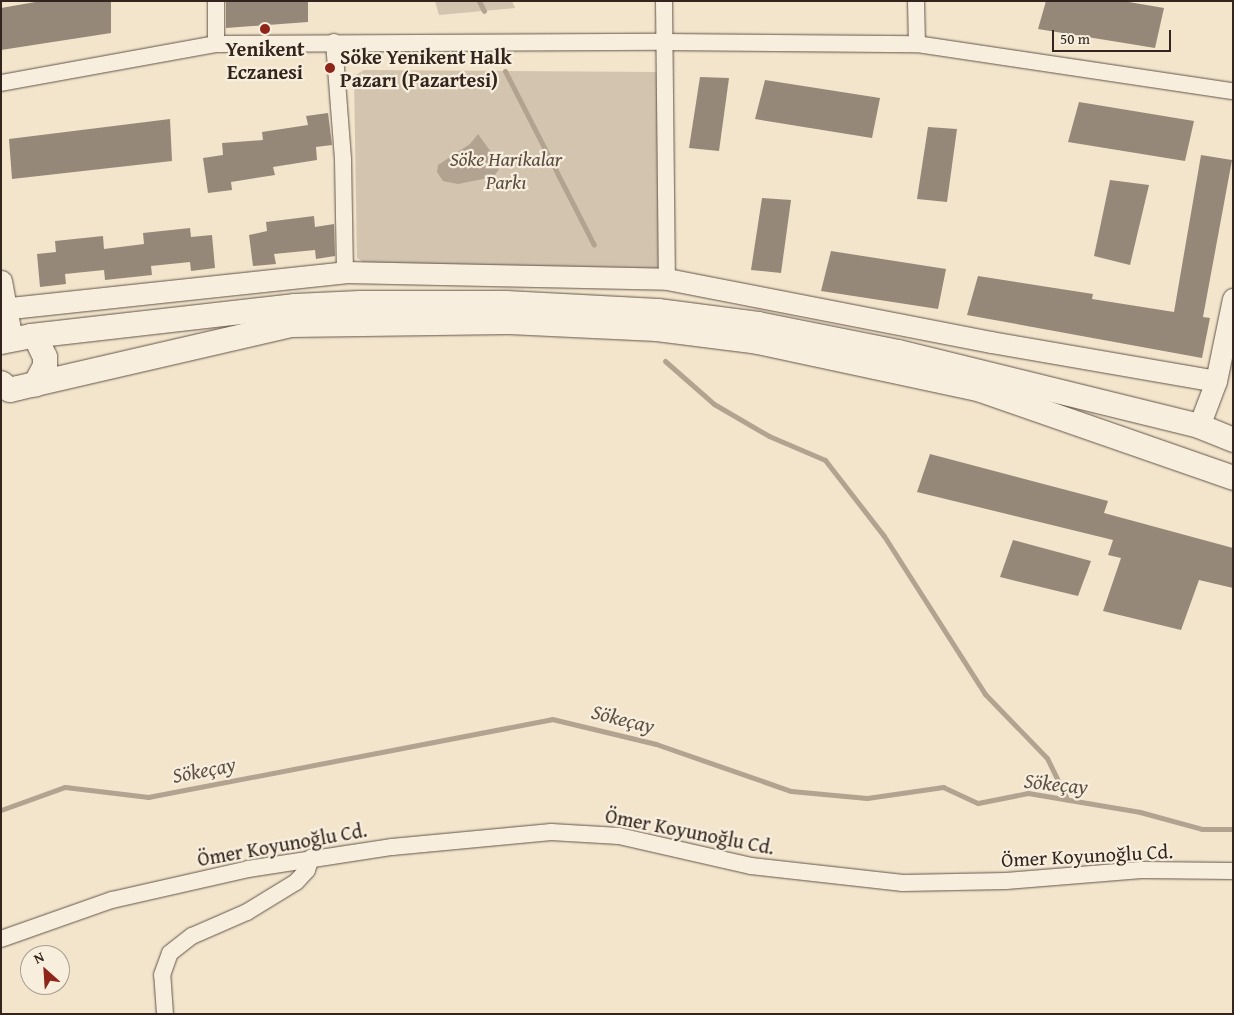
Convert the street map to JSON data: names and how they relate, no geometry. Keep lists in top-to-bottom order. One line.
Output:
{"streets":{"street":["Ömer Koyunoğlu Cd."]},"water":["Sökeçay"],"parks":["Söke Harikalar Parkı"],"places":["Yenikent Eczanesi","Söke Yenikent Halk Pazarı (Pazartesi)"],"scale_bar":"50 m","north":"top left"}
